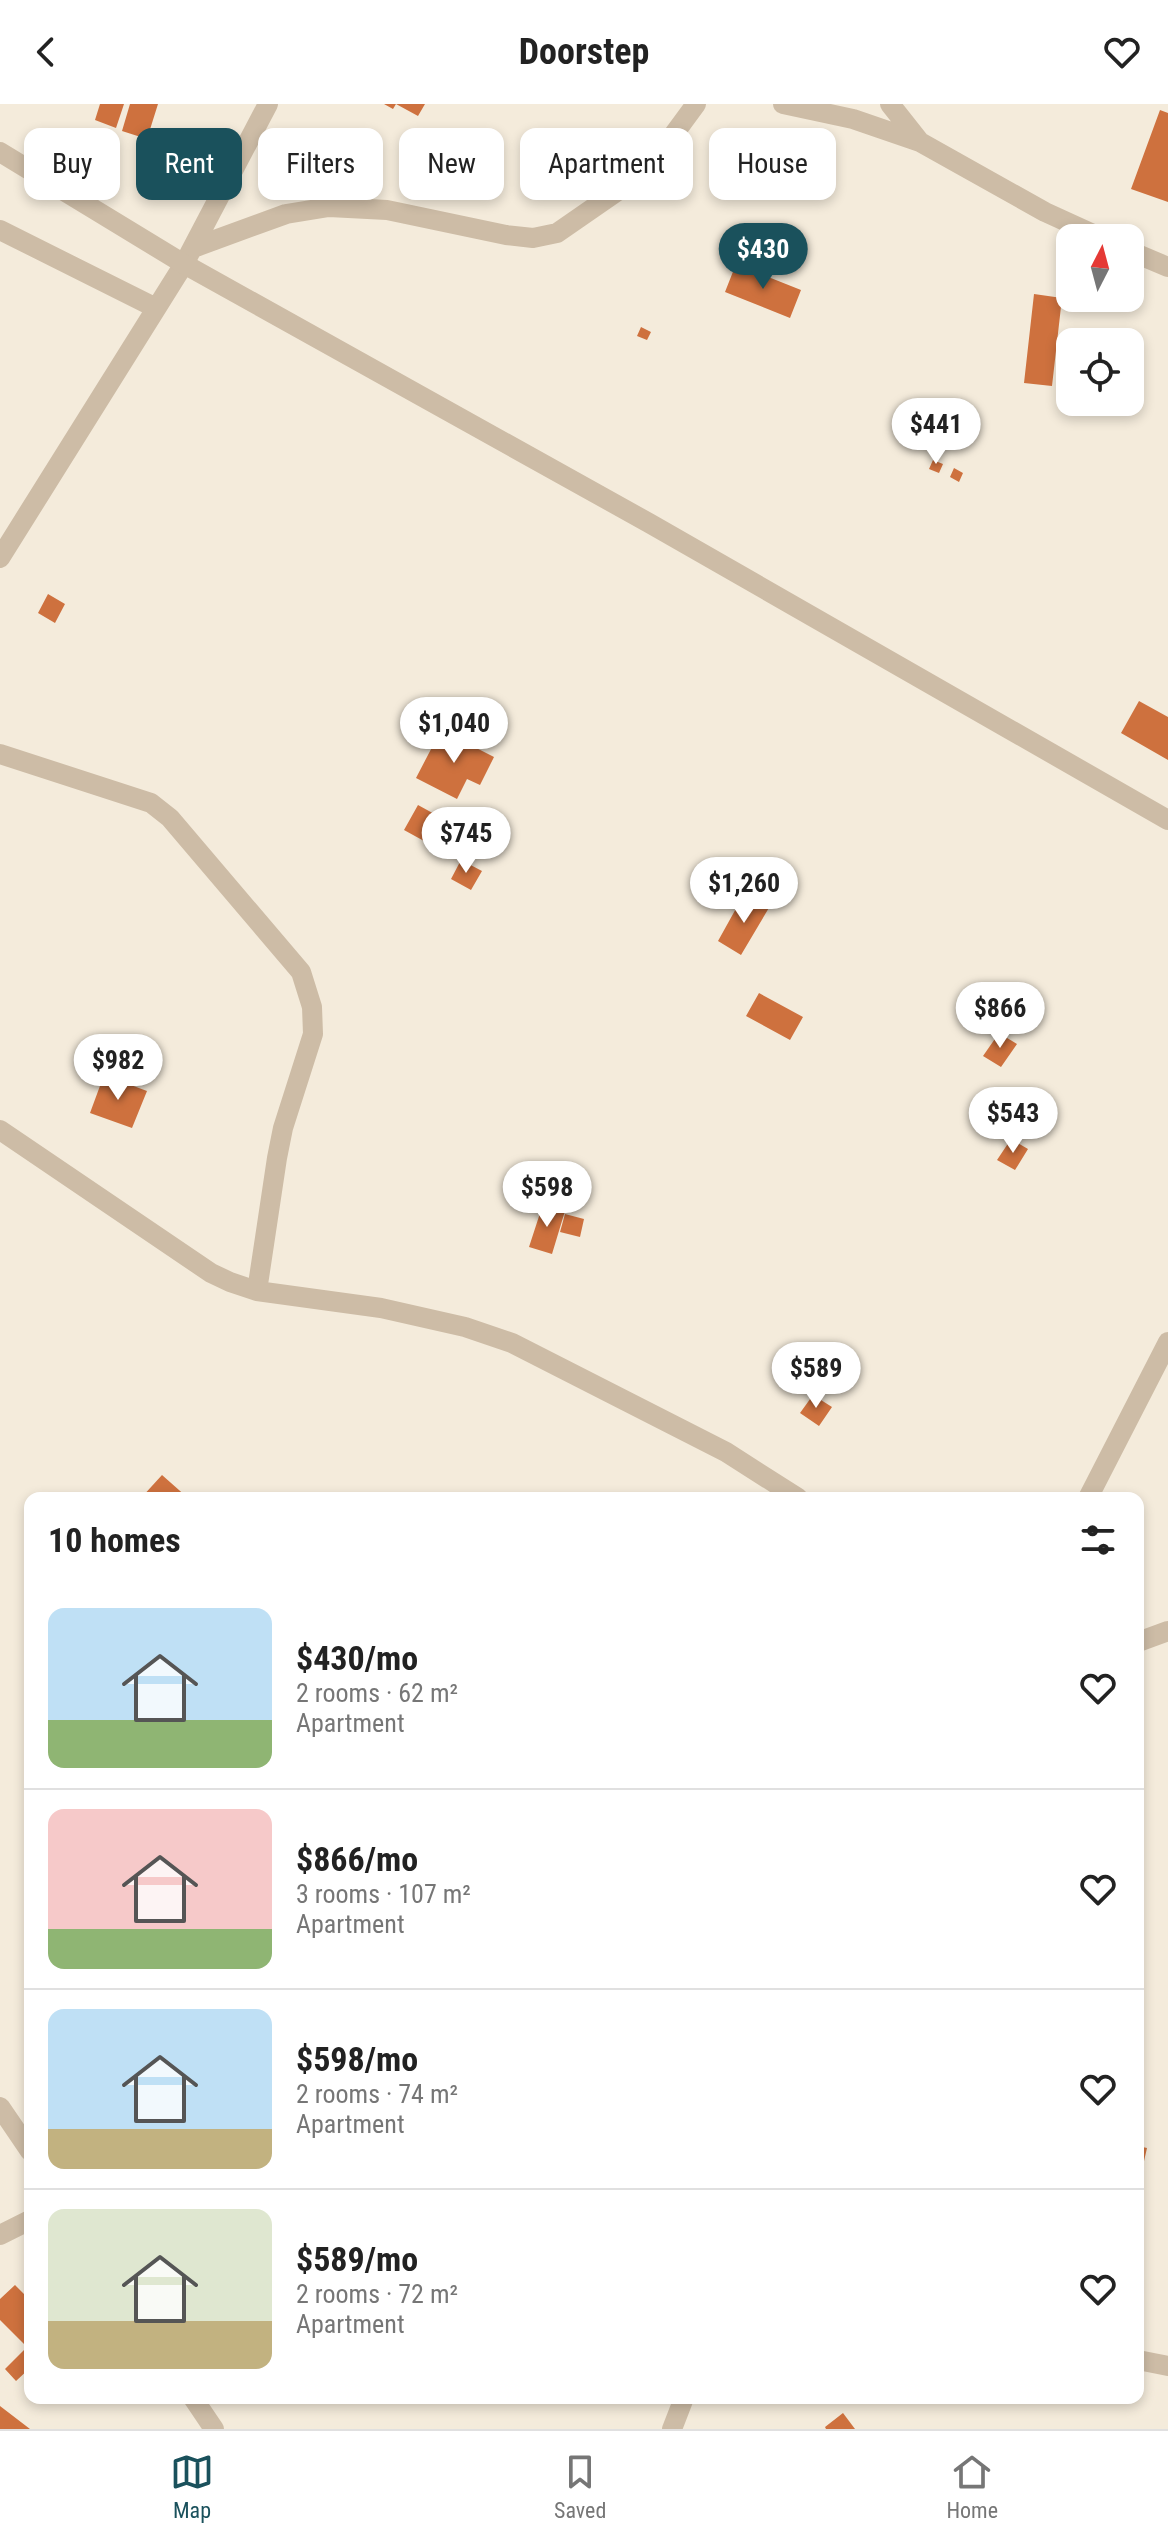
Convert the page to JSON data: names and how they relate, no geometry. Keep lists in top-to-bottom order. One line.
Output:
{"north":"top","page":{"header":"Doorstep","chip":["Buy","Rent","Filters","New","Apartment","House"],"price":["$430","$441","$1,040","$745","$1,260","$866","$982","$543","$598","$589"],"heading":"10 homes","list":[{"name":"$430/mo","note":"2 rooms · 62 m² · Apartment"},{"name":"$866/mo","note":"3 rooms · 107 m² · Apartment"},{"name":"$598/mo","note":"2 rooms · 74 m² · Apartment"},{"name":"$589/mo","note":"2 rooms · 72 m² · Apartment"}],"tabs":["Map","Saved","Home"]}}
